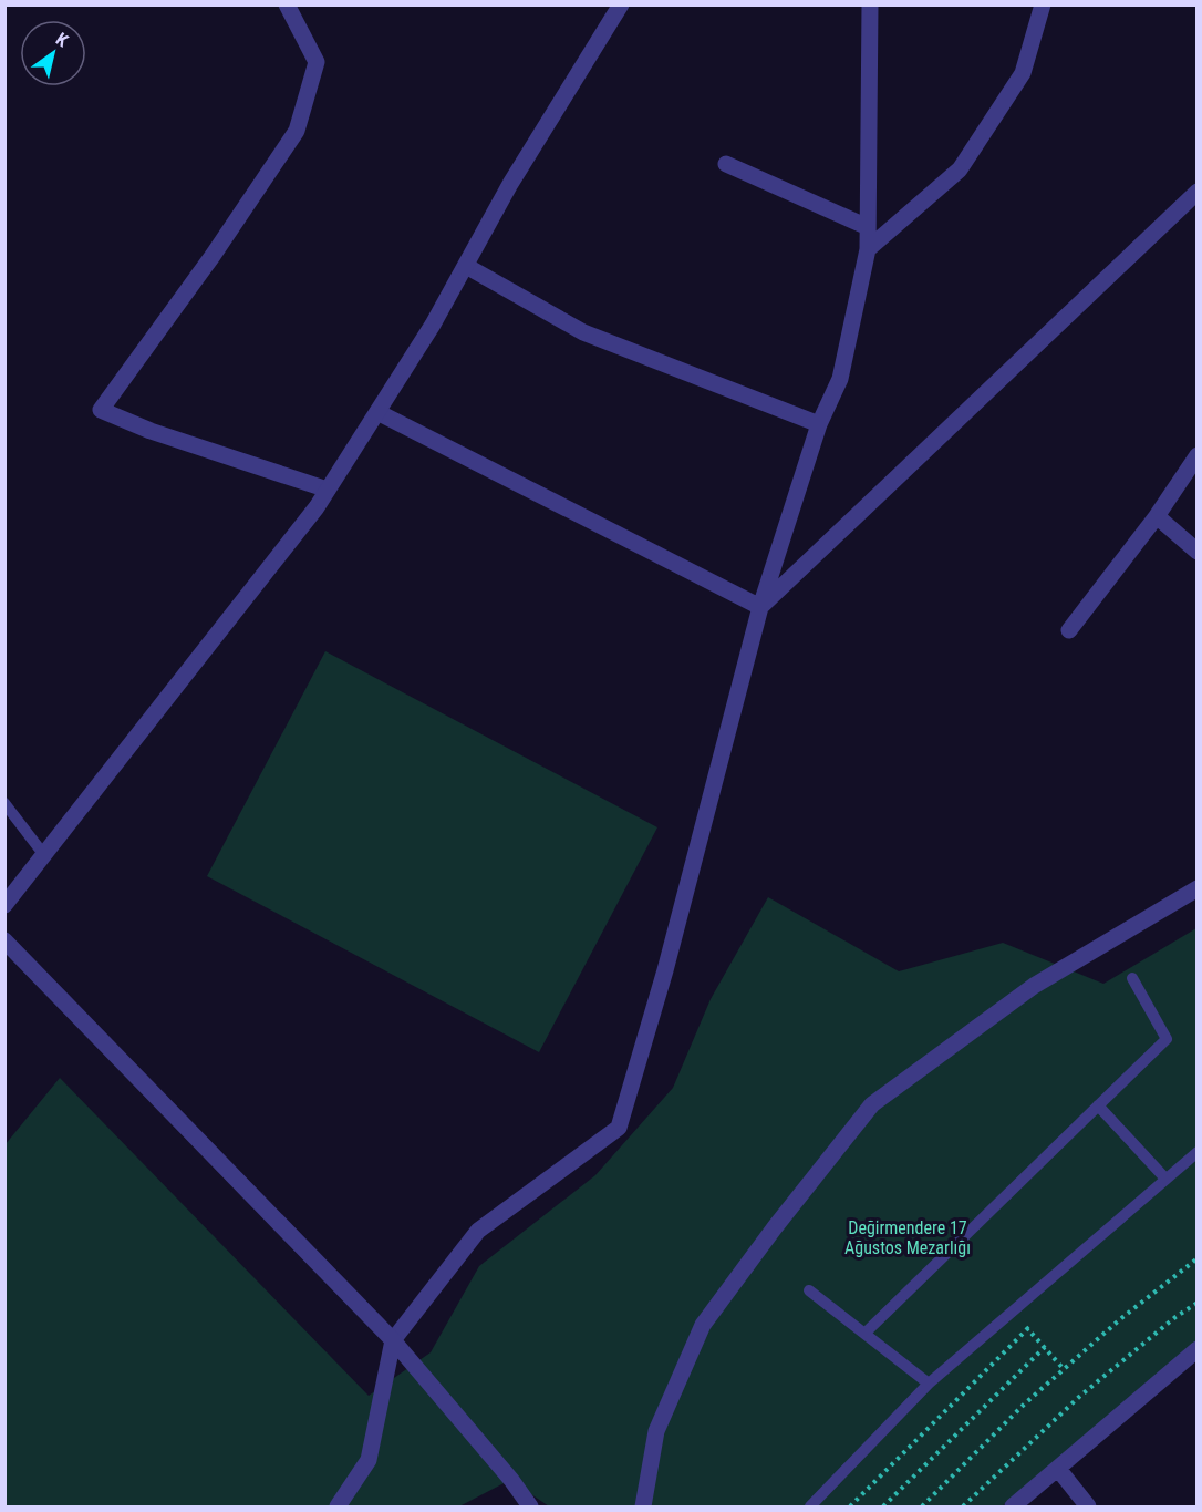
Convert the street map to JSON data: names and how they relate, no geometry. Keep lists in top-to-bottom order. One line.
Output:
{"parks":["Değirmendere 17 Ağustos Mezarlığı"],"north":"top right"}
